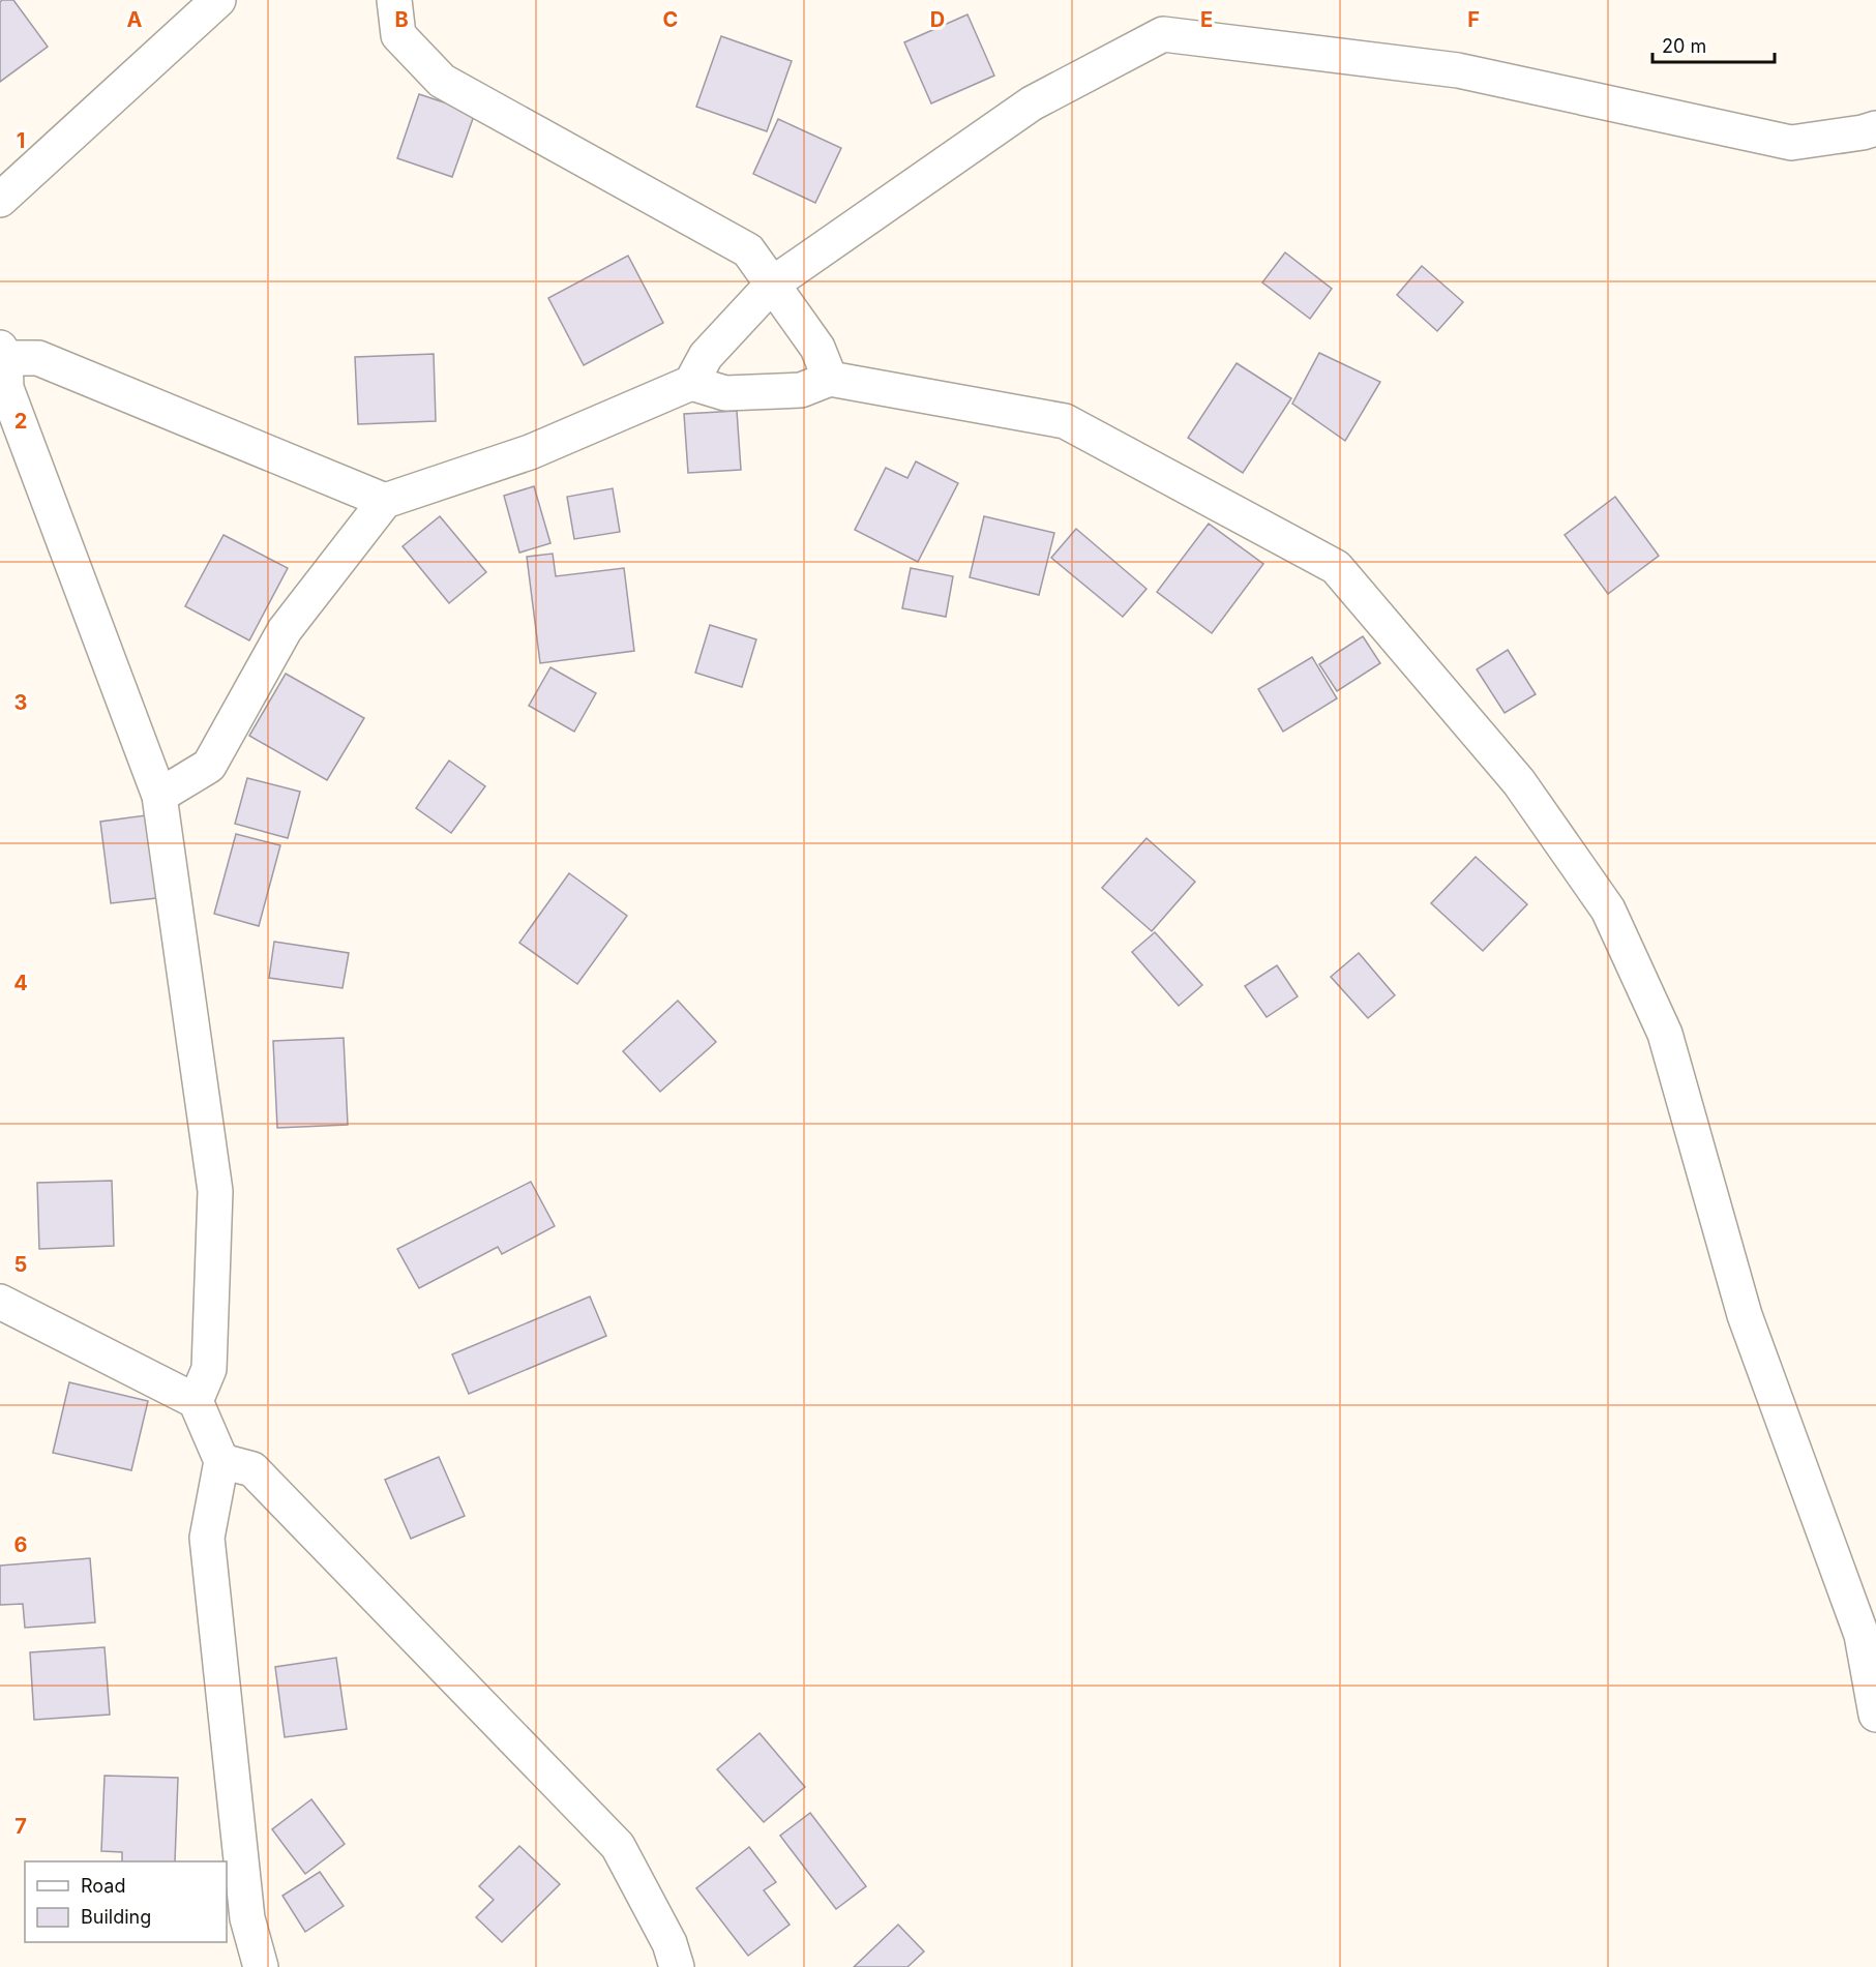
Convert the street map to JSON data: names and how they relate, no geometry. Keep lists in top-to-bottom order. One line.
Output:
{"legend":["Road","Building"],"scale_bar":"20 m","grid":{"columns":["A","B","C","D","E","F"],"rows":["1","2","3","4","5","6","7"]}}
